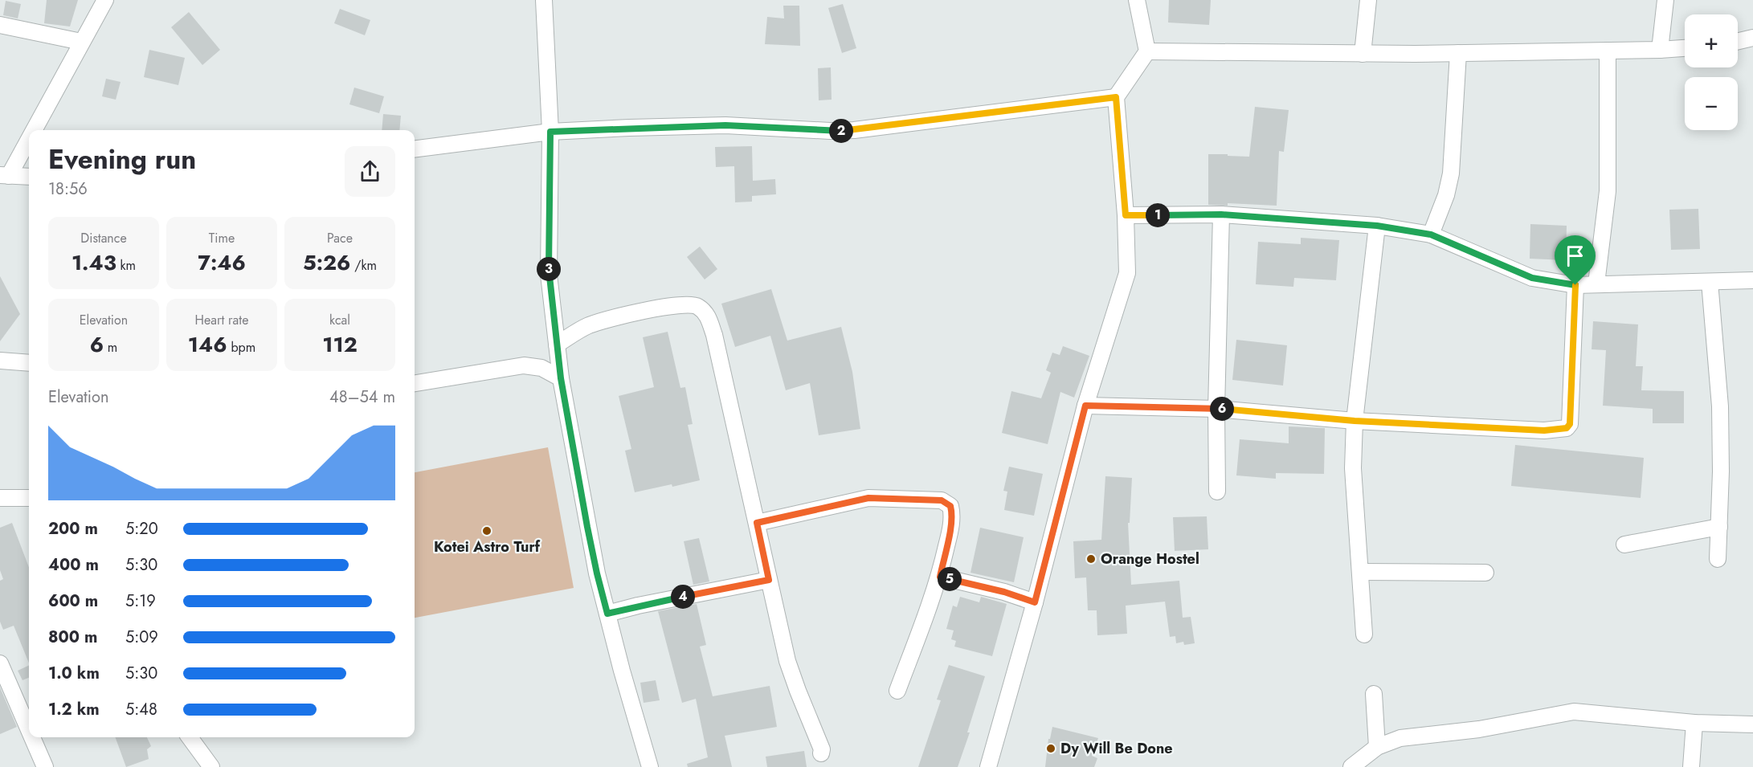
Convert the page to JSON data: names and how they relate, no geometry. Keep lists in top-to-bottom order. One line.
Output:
{"places":["Kotei Astro Turf","Orange Hostel","Dy Will Be Done"],"page":{"map_buttons":["+","−"],"pins":["2","1","3","6","5","4"],"heading":["Evening run","18:56"],"stats":[["Distance","1.43 km"],["Time","7:46"],["Pace","5:26 /km"],["Elevation","6 m"],["Heart rate","146 bpm"],["kcal","112"]],"chart":["Elevation","48–54 m"],"list":[{"name":"200 m","note":"5:20"},{"name":"400 m","note":"5:30"},{"name":"600 m","note":"5:19"},{"name":"800 m","note":"5:09"},{"name":"1.0 km","note":"5:30"},{"name":"1.2 km","note":"5:48"}]}}
